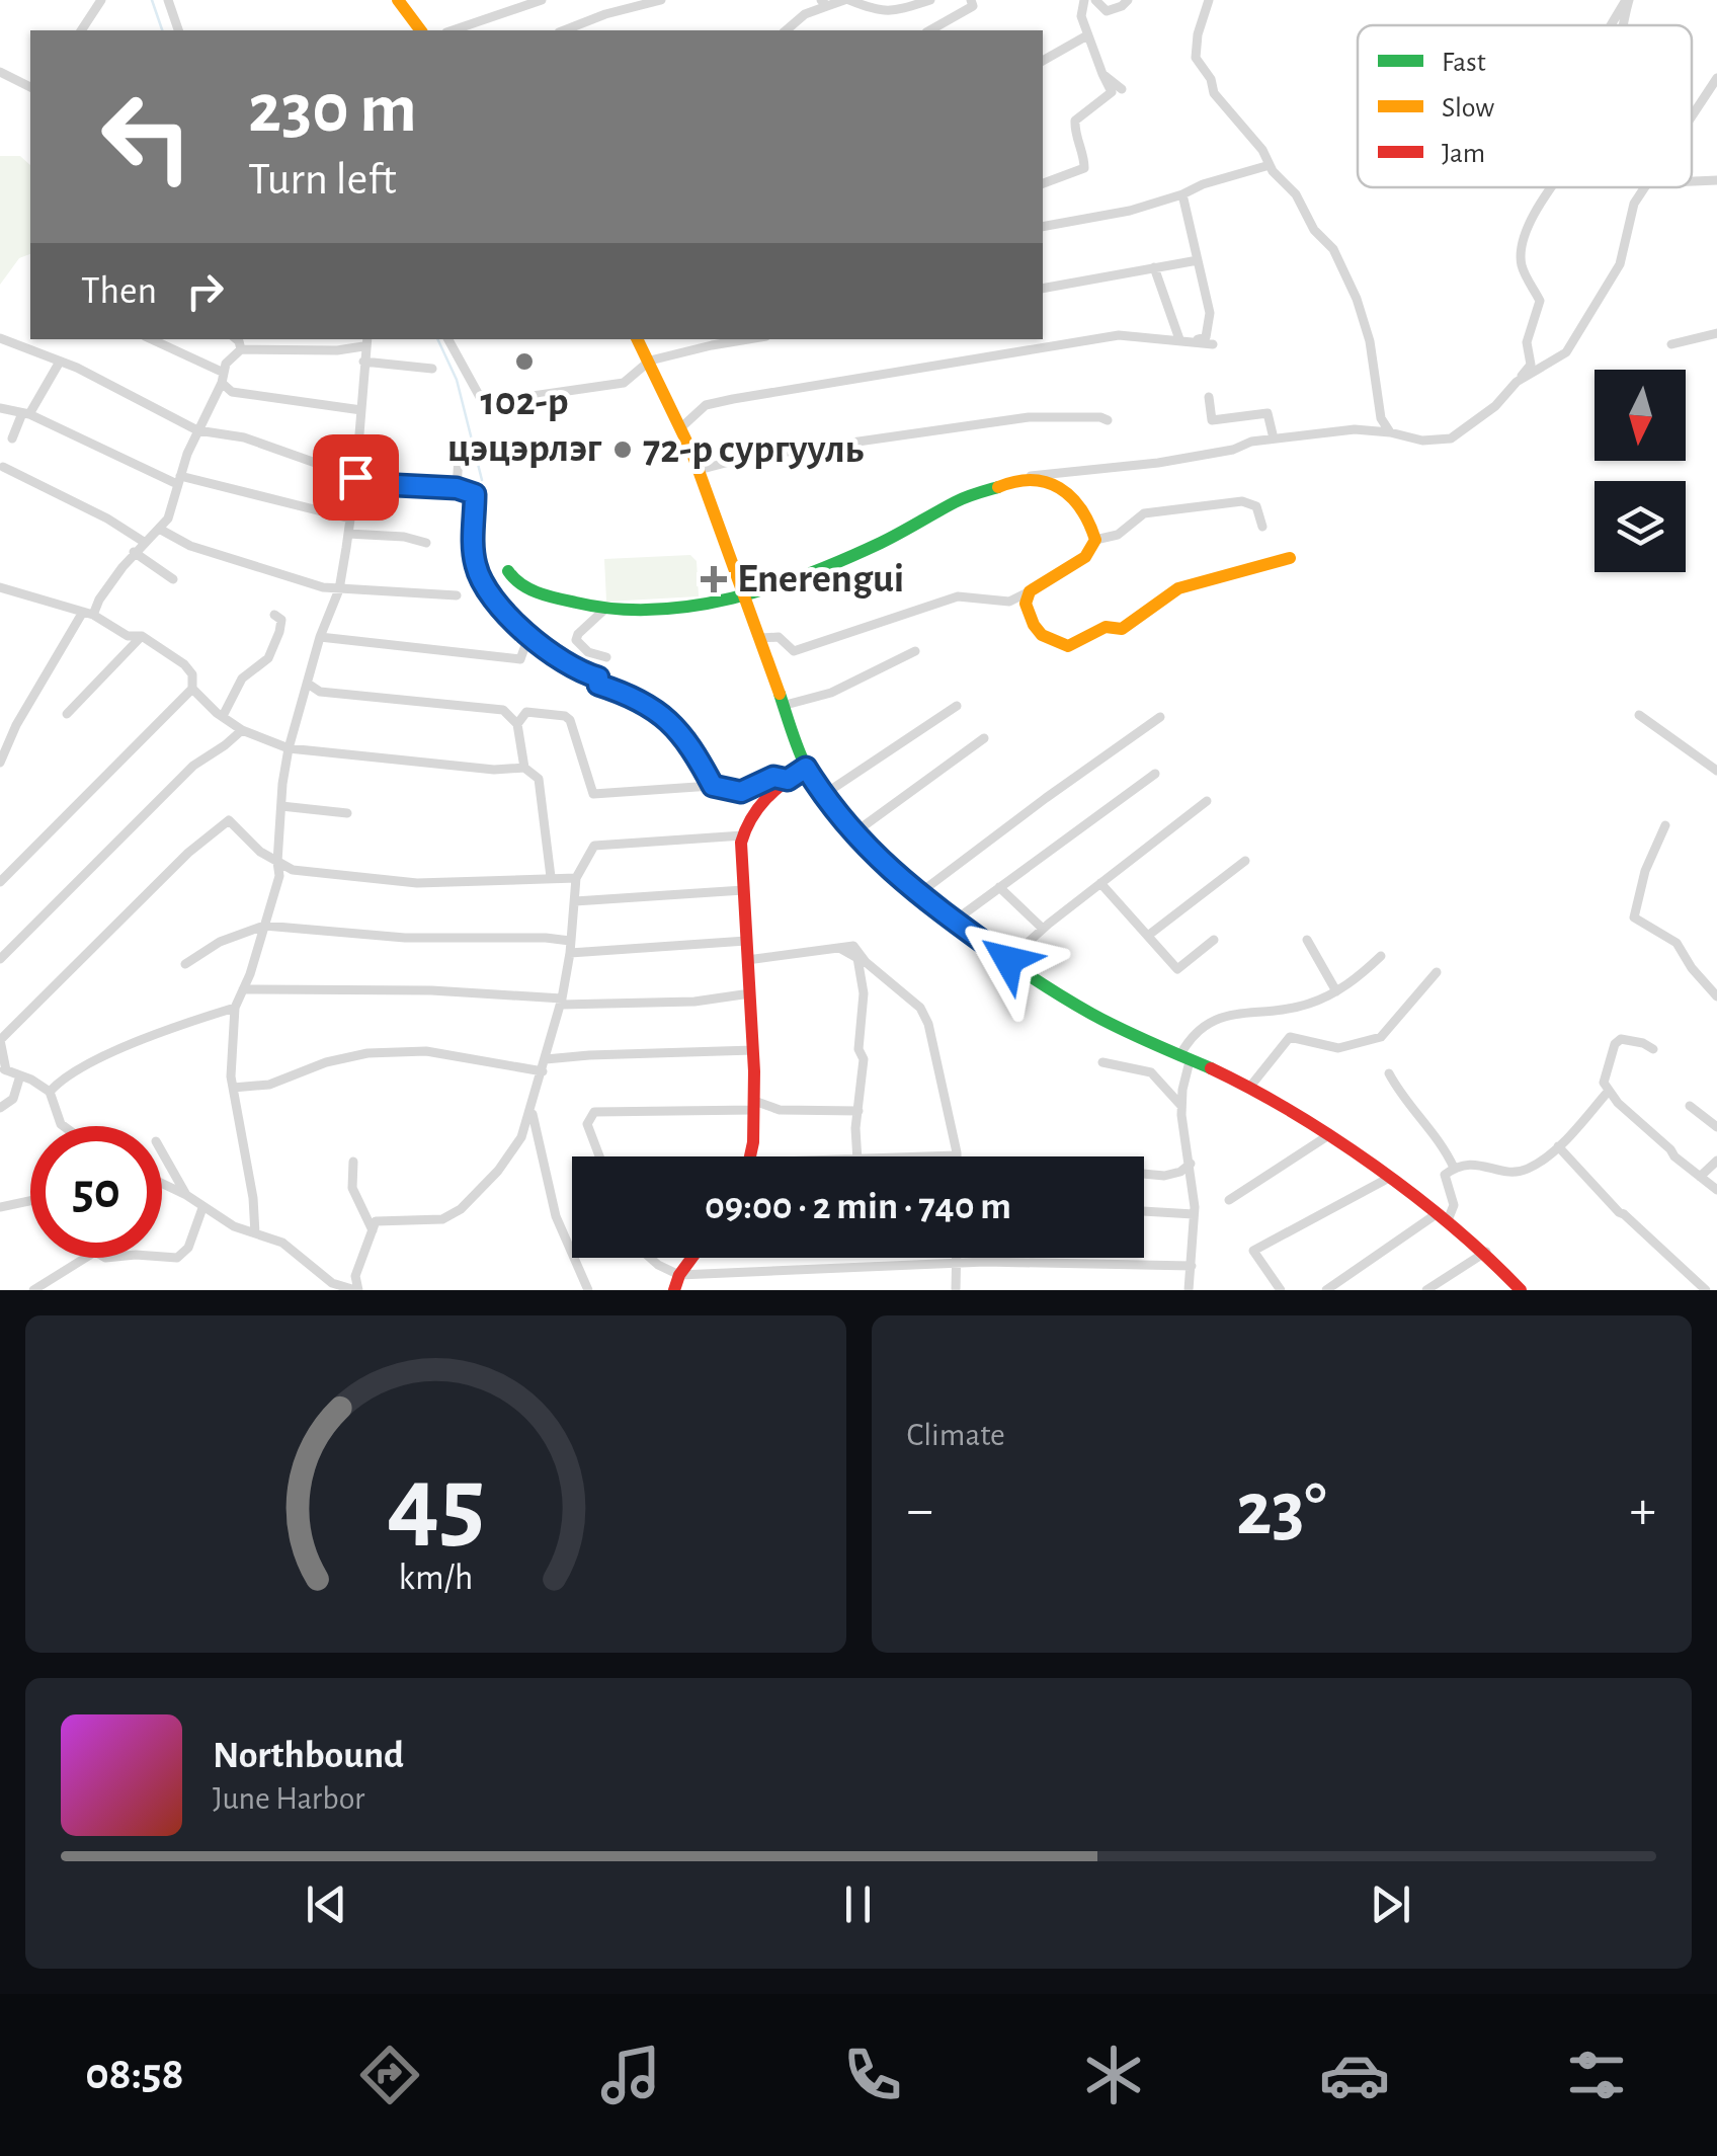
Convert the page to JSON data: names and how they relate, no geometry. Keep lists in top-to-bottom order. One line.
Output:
{"places":{"other":["102-р цэцэрлэг","72-р сургууль"],"health":["Enerengui"]},"legend":["Fast","Slow","Jam"],"north":"bottom","page":{"turn":["230 m","Turn left"],"then":"Then","limit":"50","trip":"09:00 · 2 min · 740 m","tile":"Climate","heat":["−","23°","+"],"song":["Northbound","June Harbor"],"tabs":"08:58","gauge":["45","km/h"]}}
